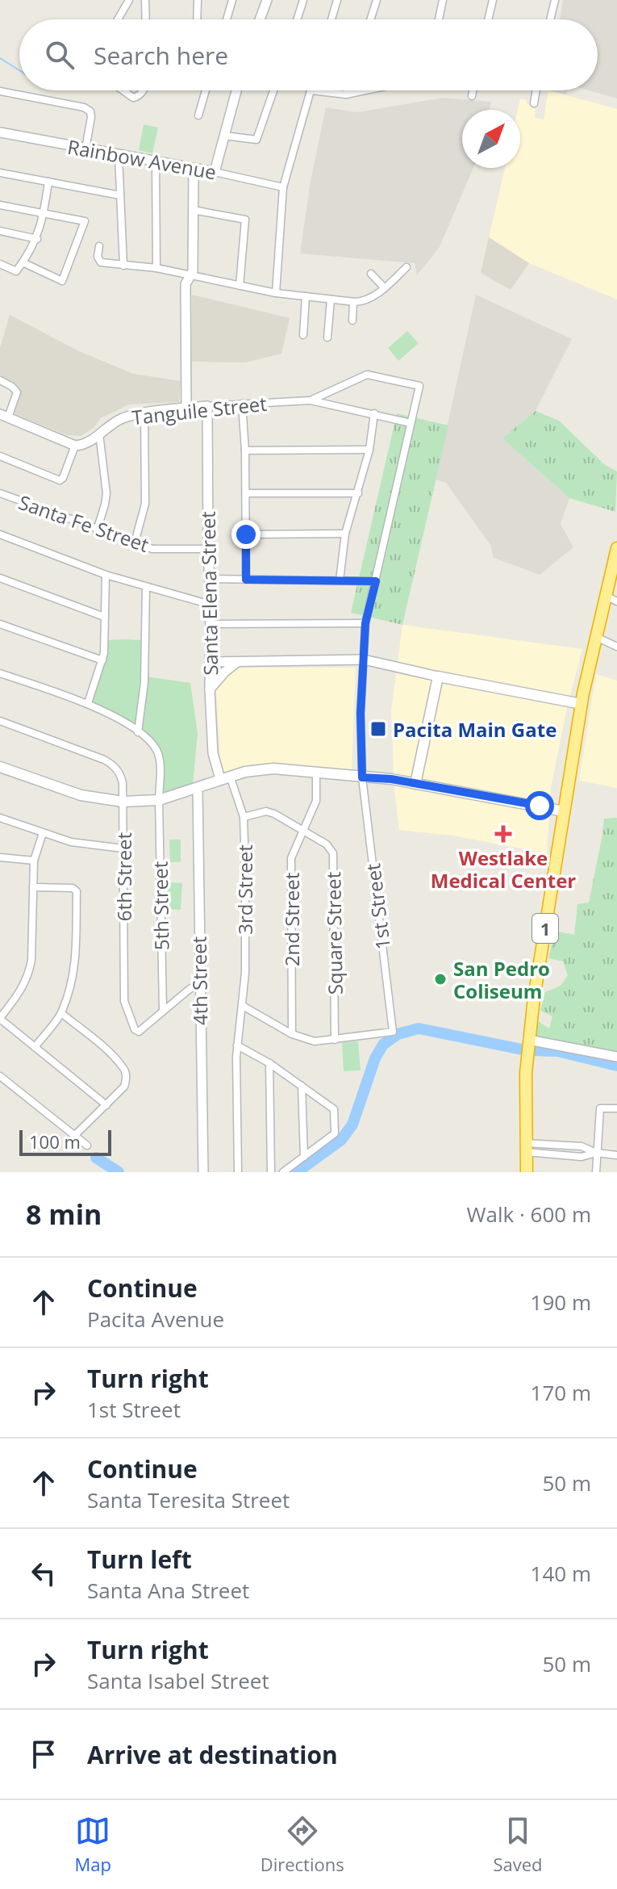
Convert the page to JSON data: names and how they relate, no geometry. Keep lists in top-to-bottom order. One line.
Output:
{"streets":{"highway":["1"],"street":["Rainbow Avenue","Tanguile Street","Santa Fe Street","Santa Elena Street","6th Street","3rd Street","5th Street","1st Street","2nd Street","Square Street","4th Street"]},"crossings":[["Tanguile Street","Santa Elena Street"],["Tanguile Street","1st Street"],["Santa Fe Street","Santa Elena Street"],["Santa Elena Street","3rd Street"],["6th Street","5th Street"],["6th Street","4th Street"],["3rd Street","1st Street"],["3rd Street","Square Street"],["1st Street","2nd Street"],["1st Street","Square Street"],["2nd Street","Square Street"]],"places":{"transit":["Pacita Main Gate"],"health":["Westlake Medical Center"],"other":["San Pedro Coliseum"]},"scale_bar":"100 m","north":"top right","page":{"search":"Search here","scale":"100 m","heading":["8 min","Walk · 600 m"],"list":[["Continue","Pacita Avenue","190 m"],["Turn right","1st Street","170 m"],["Continue","Santa Teresita Street","50 m"],["Turn left","Santa Ana Street","140 m"],["Turn right","Santa Isabel Street","50 m"],"Arrive at destination"],"nav":["Map","Directions","Saved"]}}
